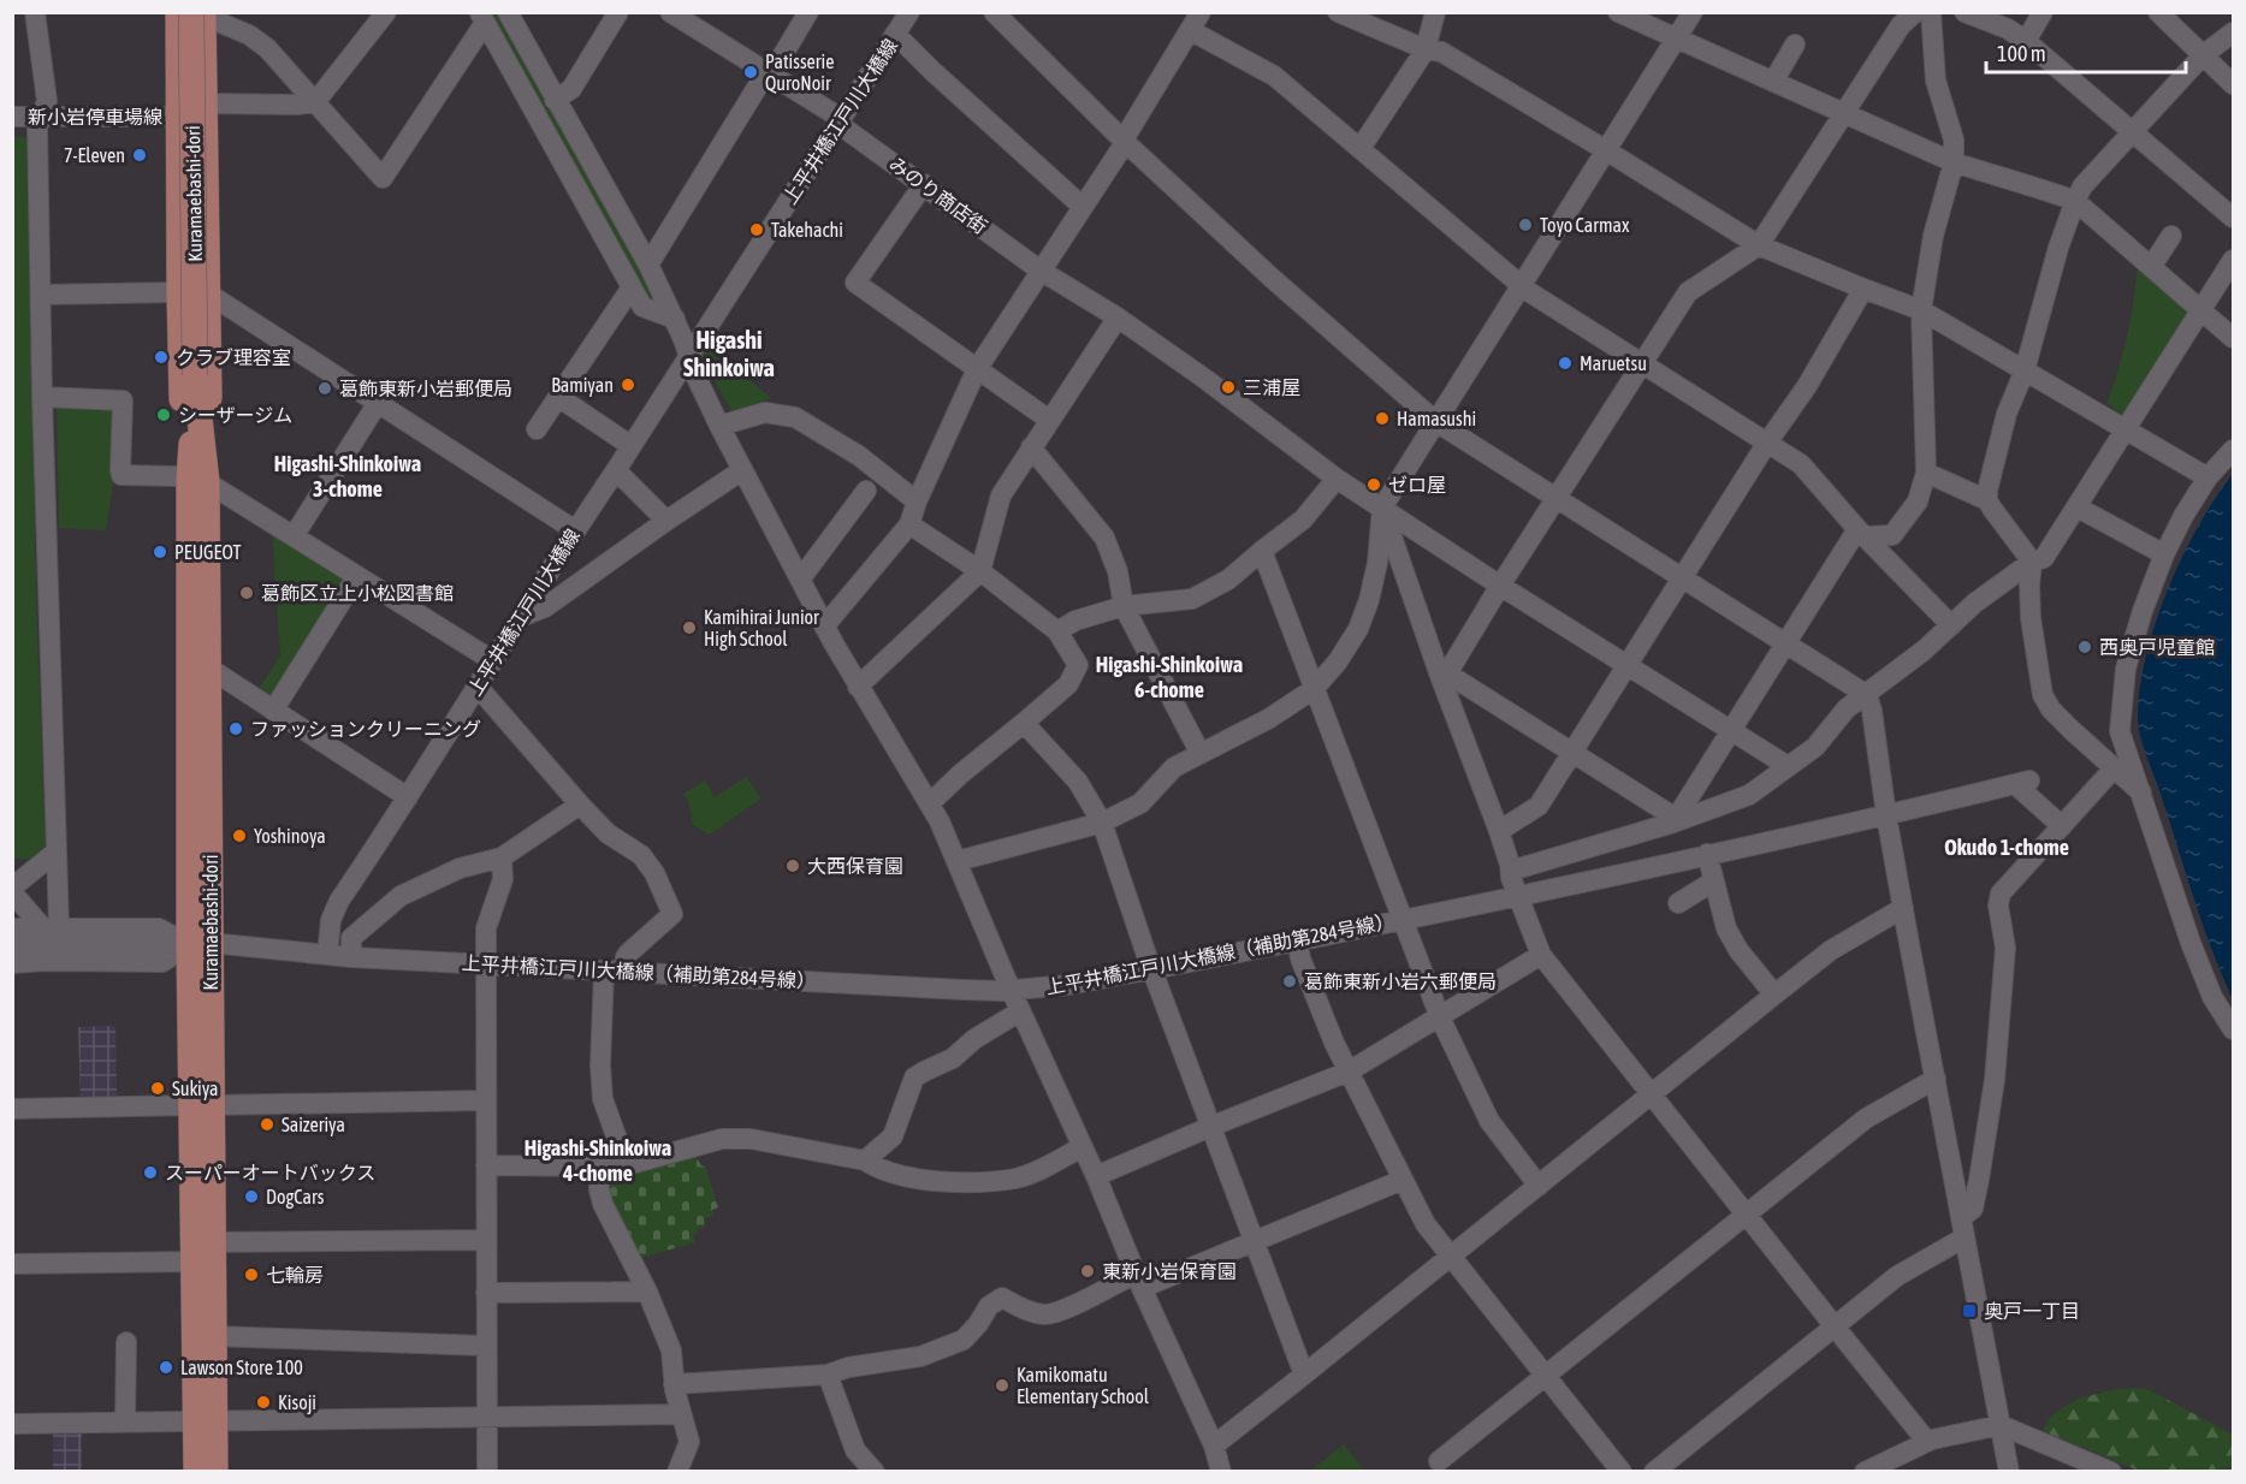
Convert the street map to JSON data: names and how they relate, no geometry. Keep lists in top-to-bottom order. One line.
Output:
{"streets":{"main road":["Kuramaebashi-dori"],"street":["新小岩停車場線","上平井橋江戸川大橋線","みのり商店街","上平井橋江戸川大橋線（補助第284号線）"]},"crossings":[["上平井橋江戸川大橋線","みのり商店街"],["上平井橋江戸川大橋線","上平井橋江戸川大橋線（補助第284号線）"]],"districts":["Higashi Shinkoiwa","Higashi-Shinkoiwa 3-chome","Higashi-Shinkoiwa 6-chome","Okudo 1-chome","Higashi-Shinkoiwa 4-chome"],"places":{"other":["Patisserie QuroNoir","7-Eleven","Toyo Carmax","Takehachi","クラブ理容室","Maruetsu","Bamiyan","三浦屋","葛飾東新小岩郵便局","シーザージム","Hamasushi","ゼロ屋","PEUGEOT","葛飾区立上小松図書館","Kamihirai Junior High School","西奥戸児童館","ファッションクリーニング","Yoshinoya","大西保育園","葛飾東新小岩六郵便局","Sukiya","Saizeriya","スーパーオートバックス","DogCars","東新小岩保育園","七輪房","Lawson Store 100","Kamikomatu Elementary School","Kisoji"],"transit":["奥戸一丁目"]},"scale_bar":"100 m"}
